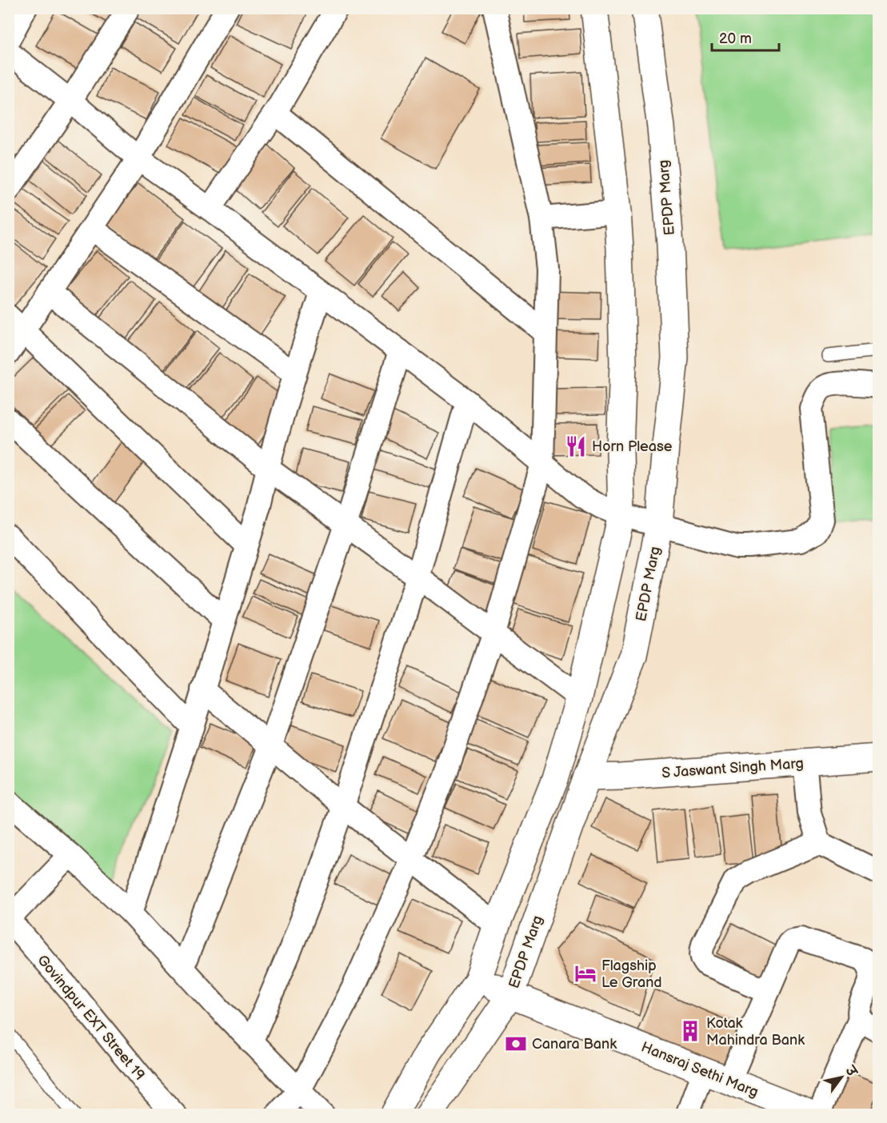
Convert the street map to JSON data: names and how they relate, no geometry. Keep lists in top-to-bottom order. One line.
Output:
{"streets":{"main road":["EPDP Marg","S Jaswant Singh Marg","Hansraj Sethi Marg"],"street":["Govindpur EXT Street 19"]},"crossings":[["EPDP Marg","S Jaswant Singh Marg"],["EPDP Marg","Hansraj Sethi Marg"]],"places":{"restaurant":["Horn Please"],"hotel":["Flagship Le Grand"],"building":["Kotak Mahindra Bank"],"bank":["Canara Bank"]},"scale_bar":"20 m","north":"top right"}
